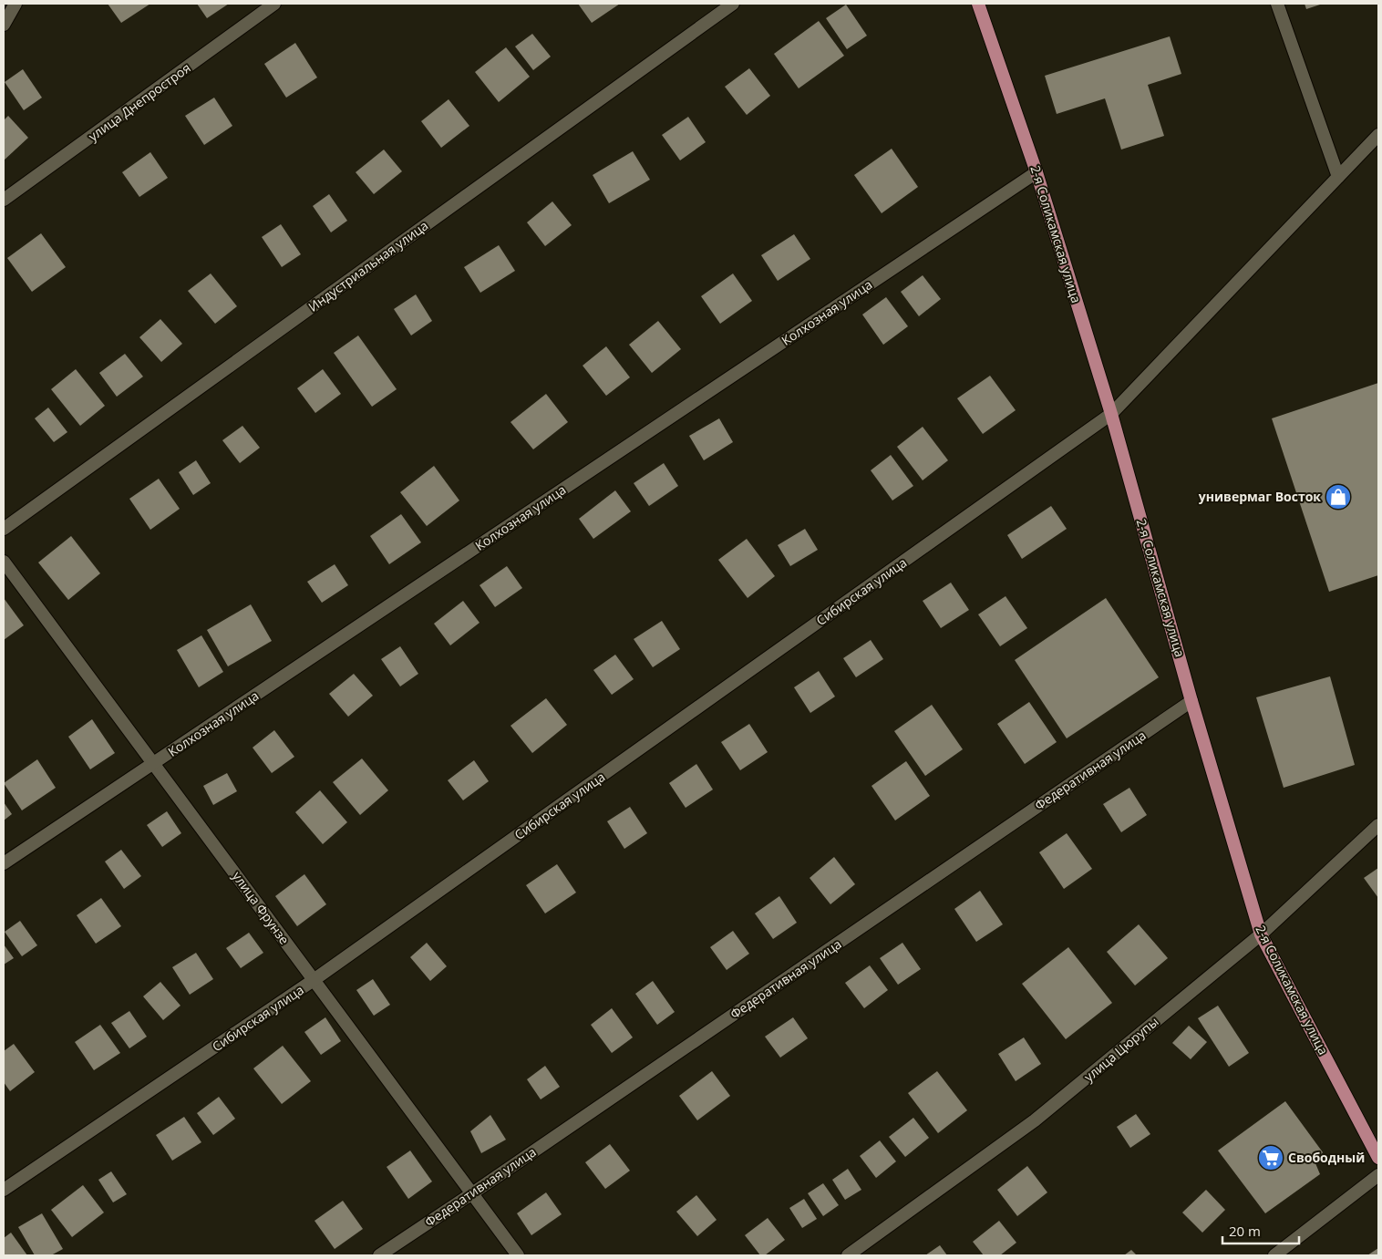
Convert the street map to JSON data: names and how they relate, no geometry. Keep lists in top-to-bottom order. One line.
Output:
{"streets":{"main road":["2-я Соликамская улица"],"street":["улица Днепростроя","Индустриальная улица","Колхозная улица","Сибирская улица","Федеративная улица","улица Фрунзе","улица Цюрупы"]},"crossings":[["2-я Соликамская улица","Колхозная улица"],["2-я Соликамская улица","Сибирская улица"],["2-я Соликамская улица","Федеративная улица"],["2-я Соликамская улица","улица Цюрупы"],["Колхозная улица","улица Фрунзе"],["Сибирская улица","улица Фрунзе"],["Федеративная улица","улица Фрунзе"]],"places":{"shop":["универмаг Восток"],"supermarket":["Свободный"]},"scale_bar":"20 m"}
